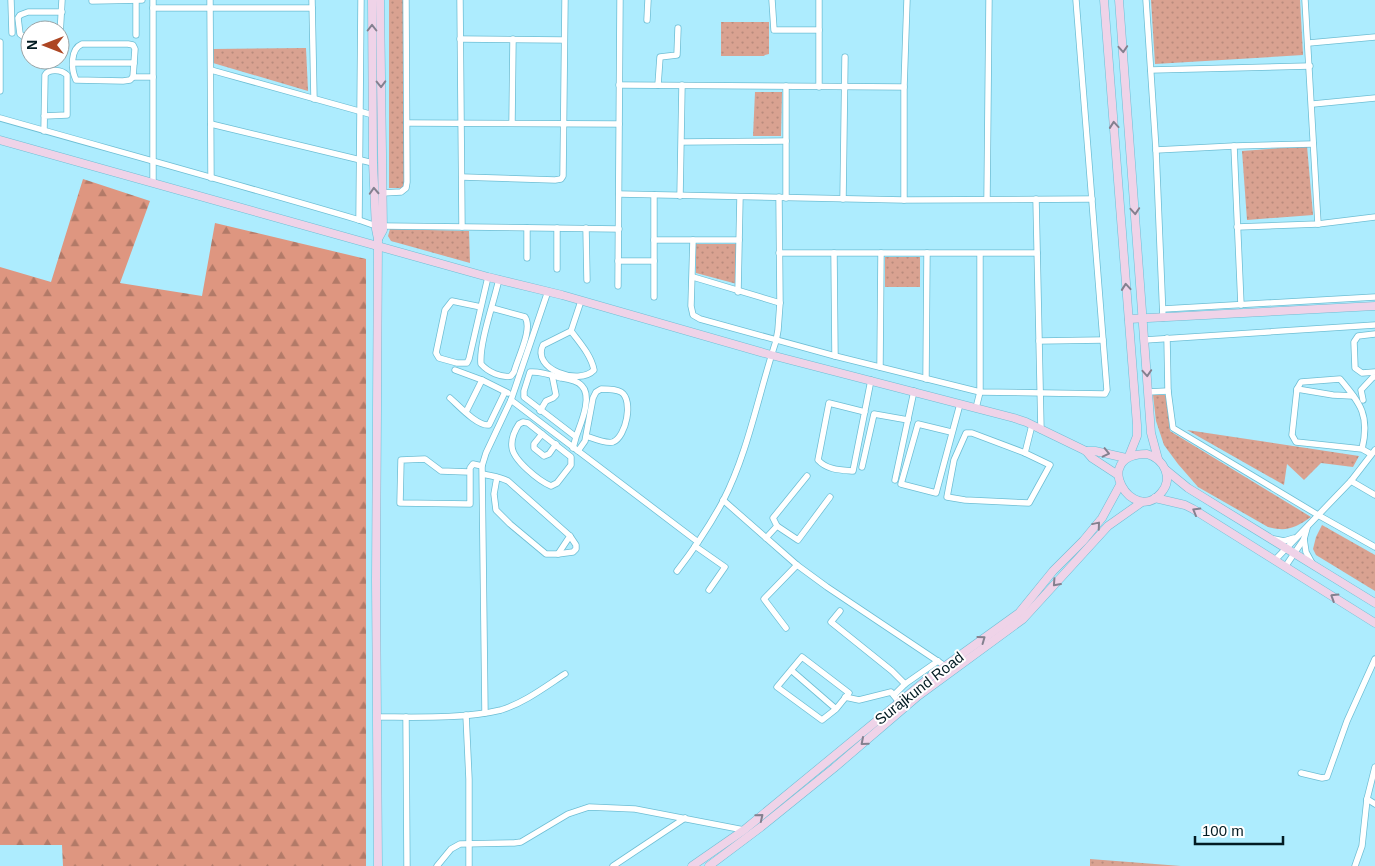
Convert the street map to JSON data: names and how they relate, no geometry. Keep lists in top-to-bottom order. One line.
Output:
{"streets":{"street":["Surajkund Road"]},"scale_bar":"100 m","north":"left"}
